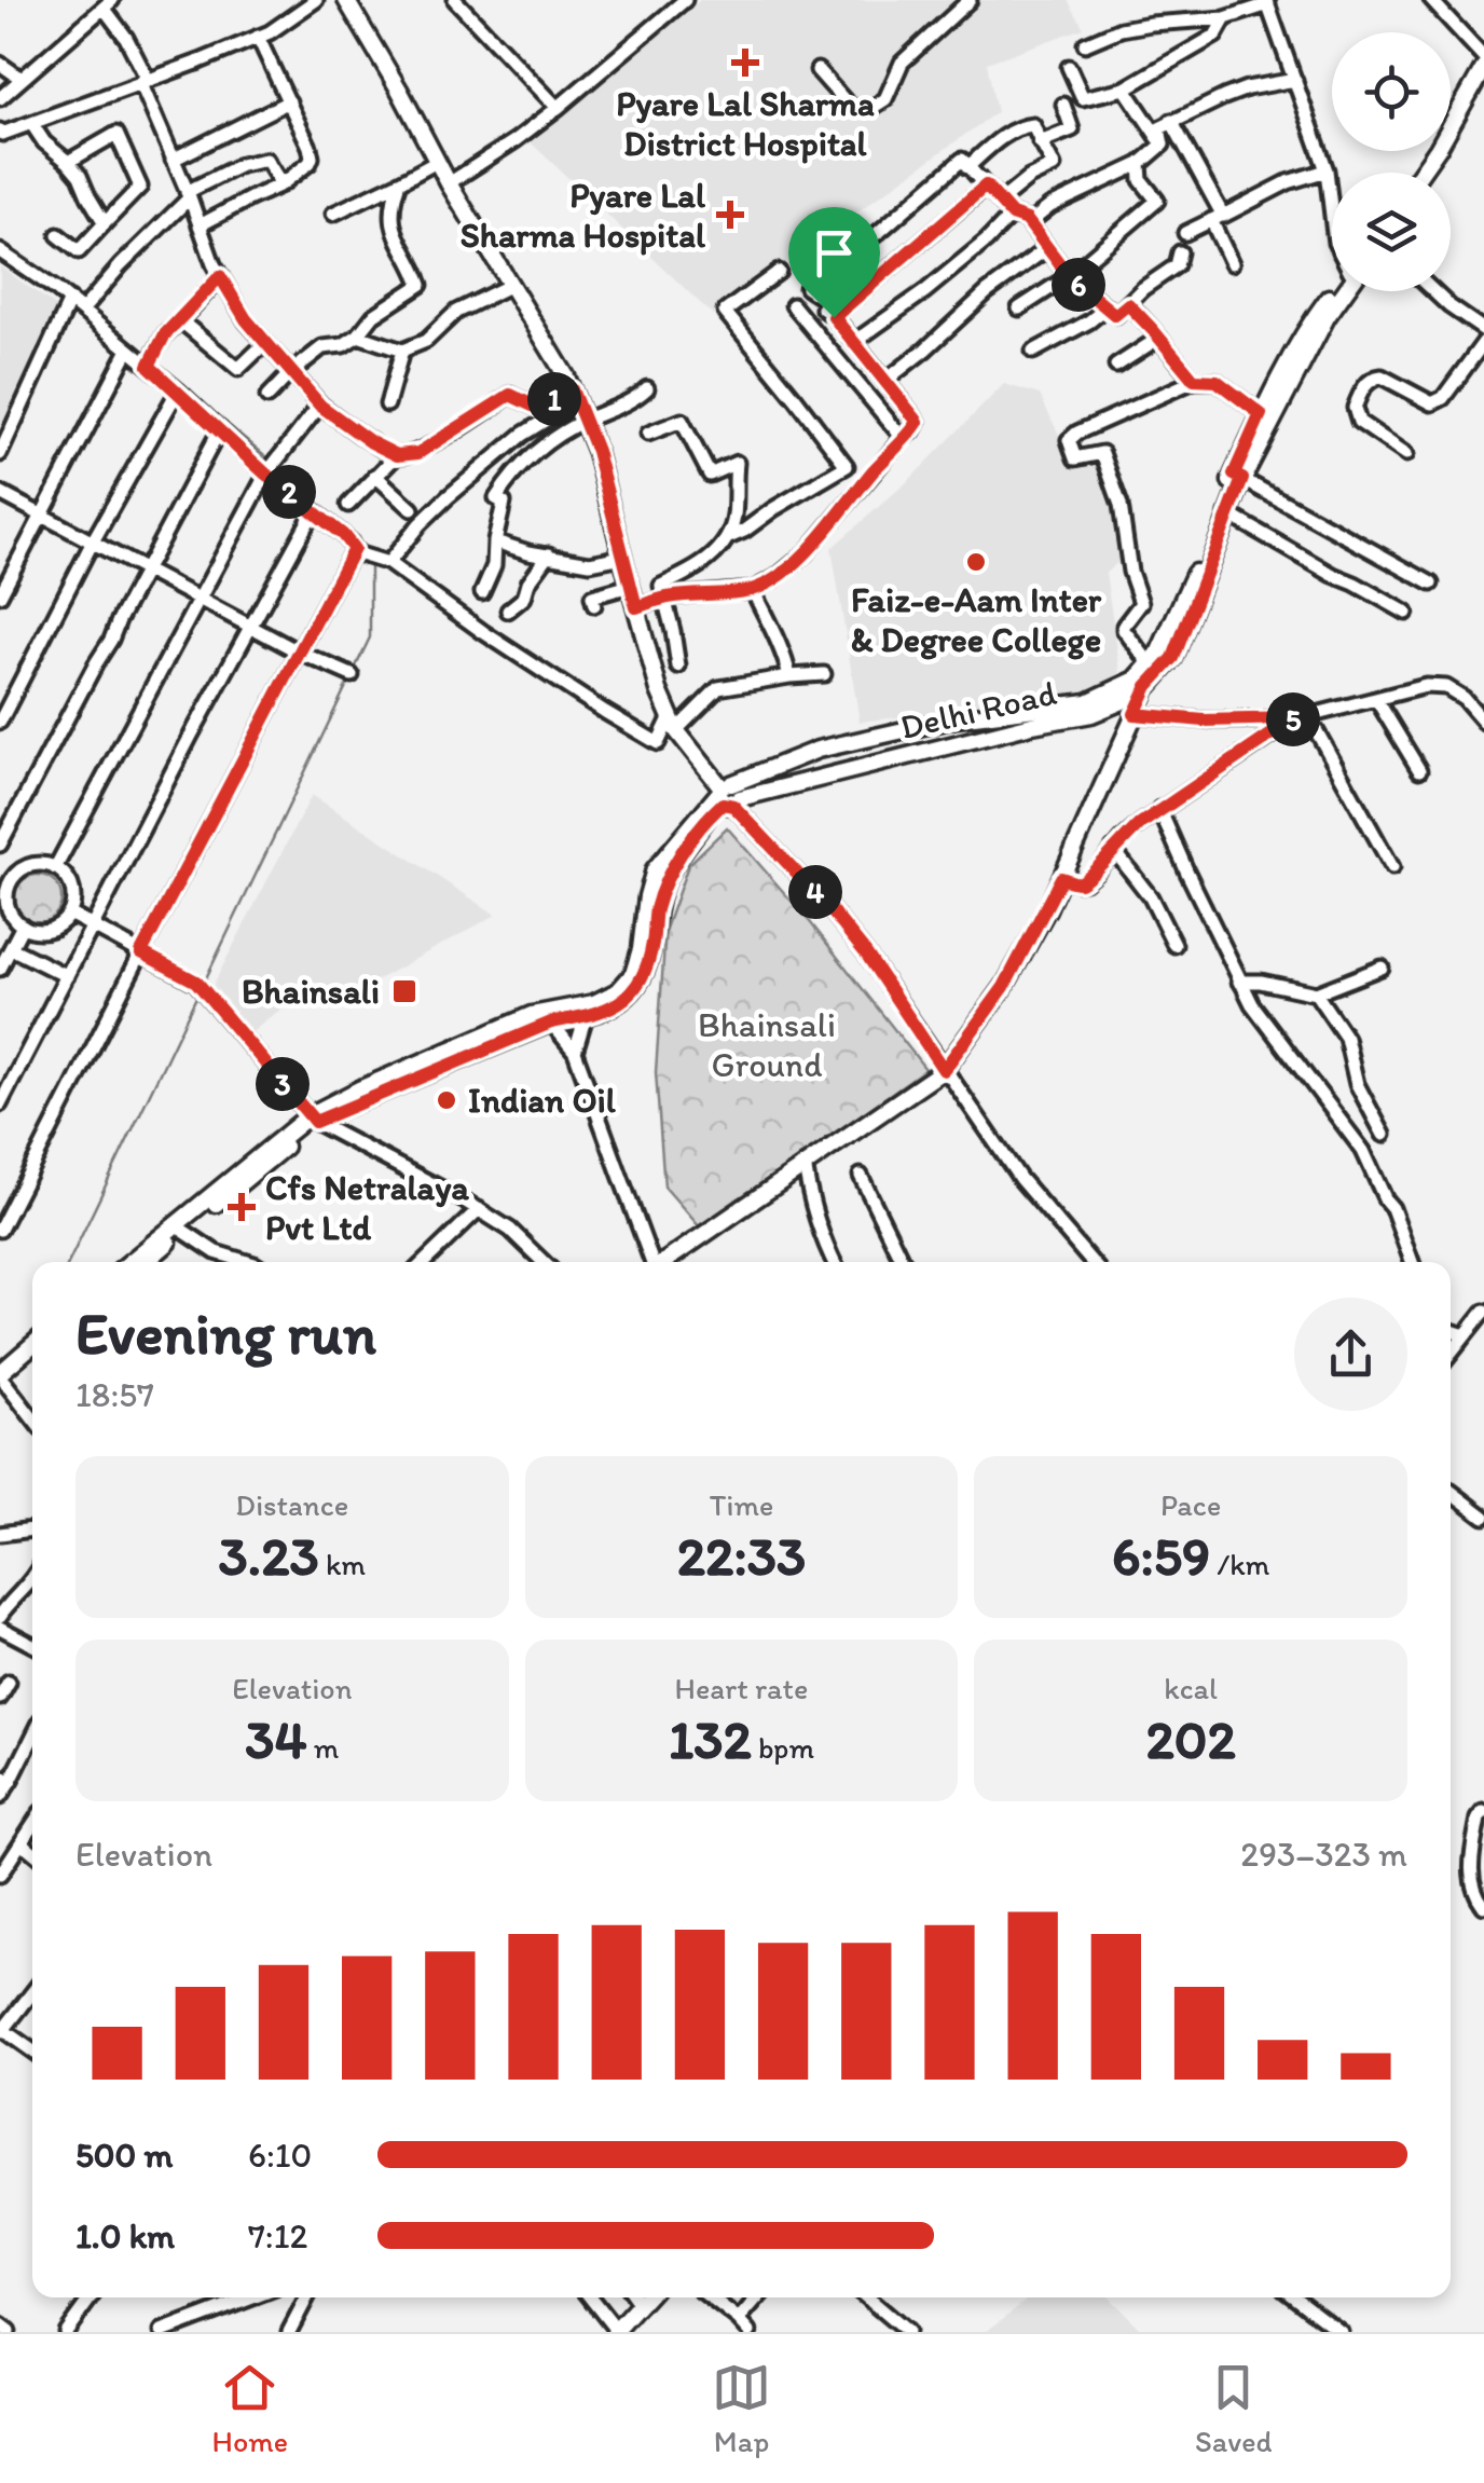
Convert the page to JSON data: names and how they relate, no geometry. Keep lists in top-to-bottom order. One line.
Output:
{"streets":{"main road":["Delhi Road"]},"parks":["Bhainsali Ground"],"places":{"health":["Pyare Lal Sharma District Hospital","Pyare Lal Sharma Hospital","Cfs Netralaya Pvt Ltd"],"other":["Faiz-e-Aam Inter & Degree College","Indian Oil"],"transit":["Bhainsali"]},"page":{"pins":["6","1","2","5","4","3"],"heading":["Evening run","18:57"],"stats":[["Distance","3.23 km"],["Time","22:33"],["Pace","6:59 /km"],["Elevation","34 m"],["Heart rate","132 bpm"],["kcal","202"]],"chart":["Elevation","293–323 m"],"list":[{"name":"500 m","note":"6:10"},{"name":"1.0 km","note":"7:12"}],"tabs":["Home","Map","Saved"]}}
